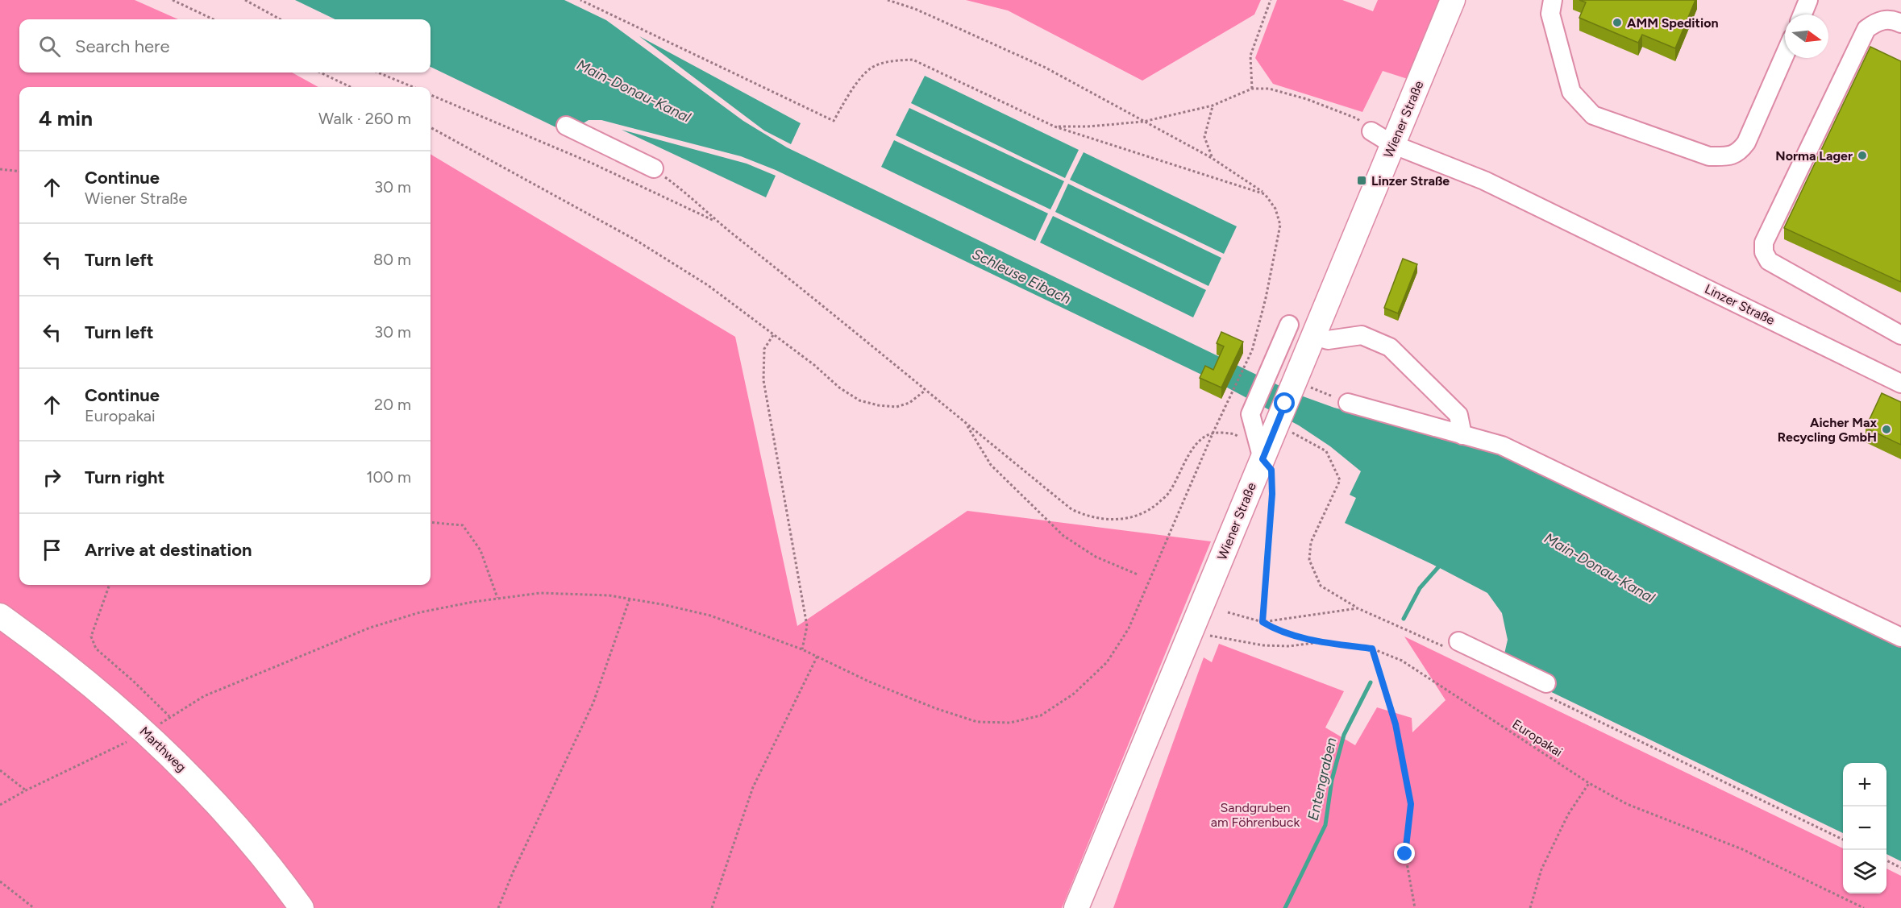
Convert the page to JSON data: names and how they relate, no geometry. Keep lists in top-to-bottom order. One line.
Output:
{"streets":{"main road":["Wiener Straße","Marthweg"],"street":["Linzer Straße"],"path":["Europakai"]},"crossings":[["Wiener Straße","Linzer Straße"],["Wiener Straße","Europakai"]],"water":["Main-Donau-Kanal","Schleuse Eibach","Entengraben"],"parks":["Sandgruben am Föhrenbuck"],"places":{"other":["AMM Spedition","Norma Lager","Aicher Max Recycling GmbH"],"transit":["Linzer Straße"]},"north":"right","page":{"search":"Search here","heading":["4 min","Walk · 260 m"],"list":[["Continue","Wiener Straße","30 m"],["Turn left","80 m"],["Turn left","30 m"],["Continue","Europakai","20 m"],["Turn right","100 m"],"Arrive at destination"],"map_buttons":["+","−"]}}
